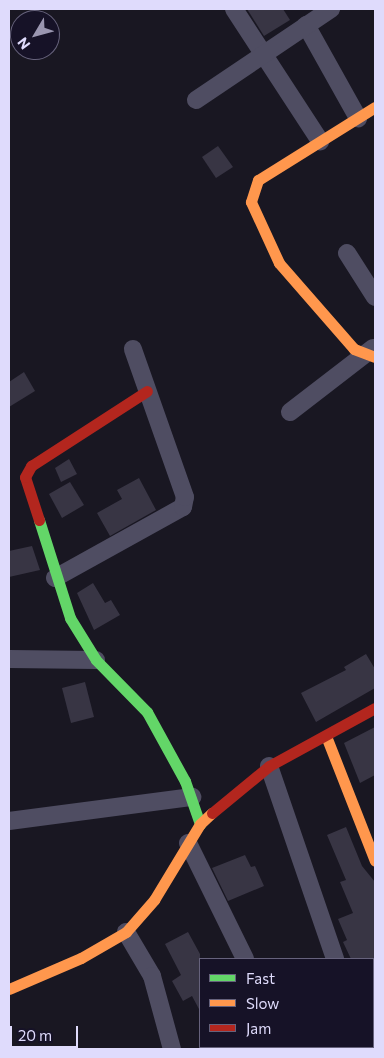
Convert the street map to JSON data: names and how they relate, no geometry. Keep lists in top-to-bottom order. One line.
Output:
{"legend":["Fast","Slow","Jam"],"scale_bar":"20 m","north":"bottom left"}
